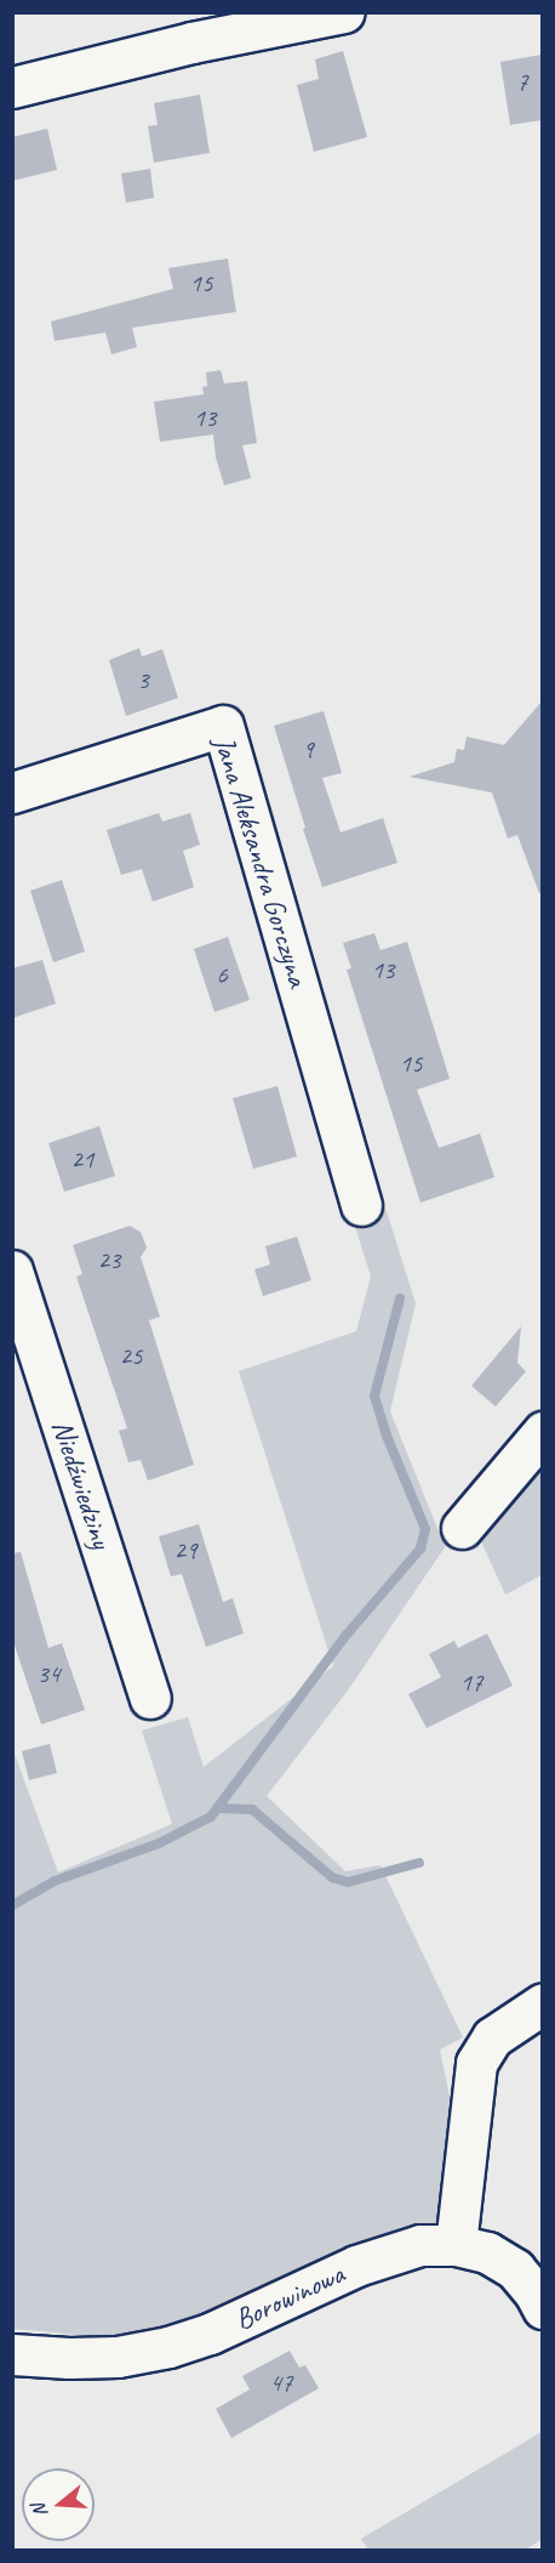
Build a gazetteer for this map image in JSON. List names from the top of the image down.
{
  "streets": {
    "street": ["Jana Aleksandra Gorczyna", "Niedźwiedziny", "Borowinowa"]
  },
  "house_numbers": [
    "7",
    "15",
    "13",
    "3",
    "9",
    "13",
    "6",
    "15",
    "21",
    "23",
    "25",
    "29",
    "34",
    "17",
    "47"
  ],
  "north": "left"
}
